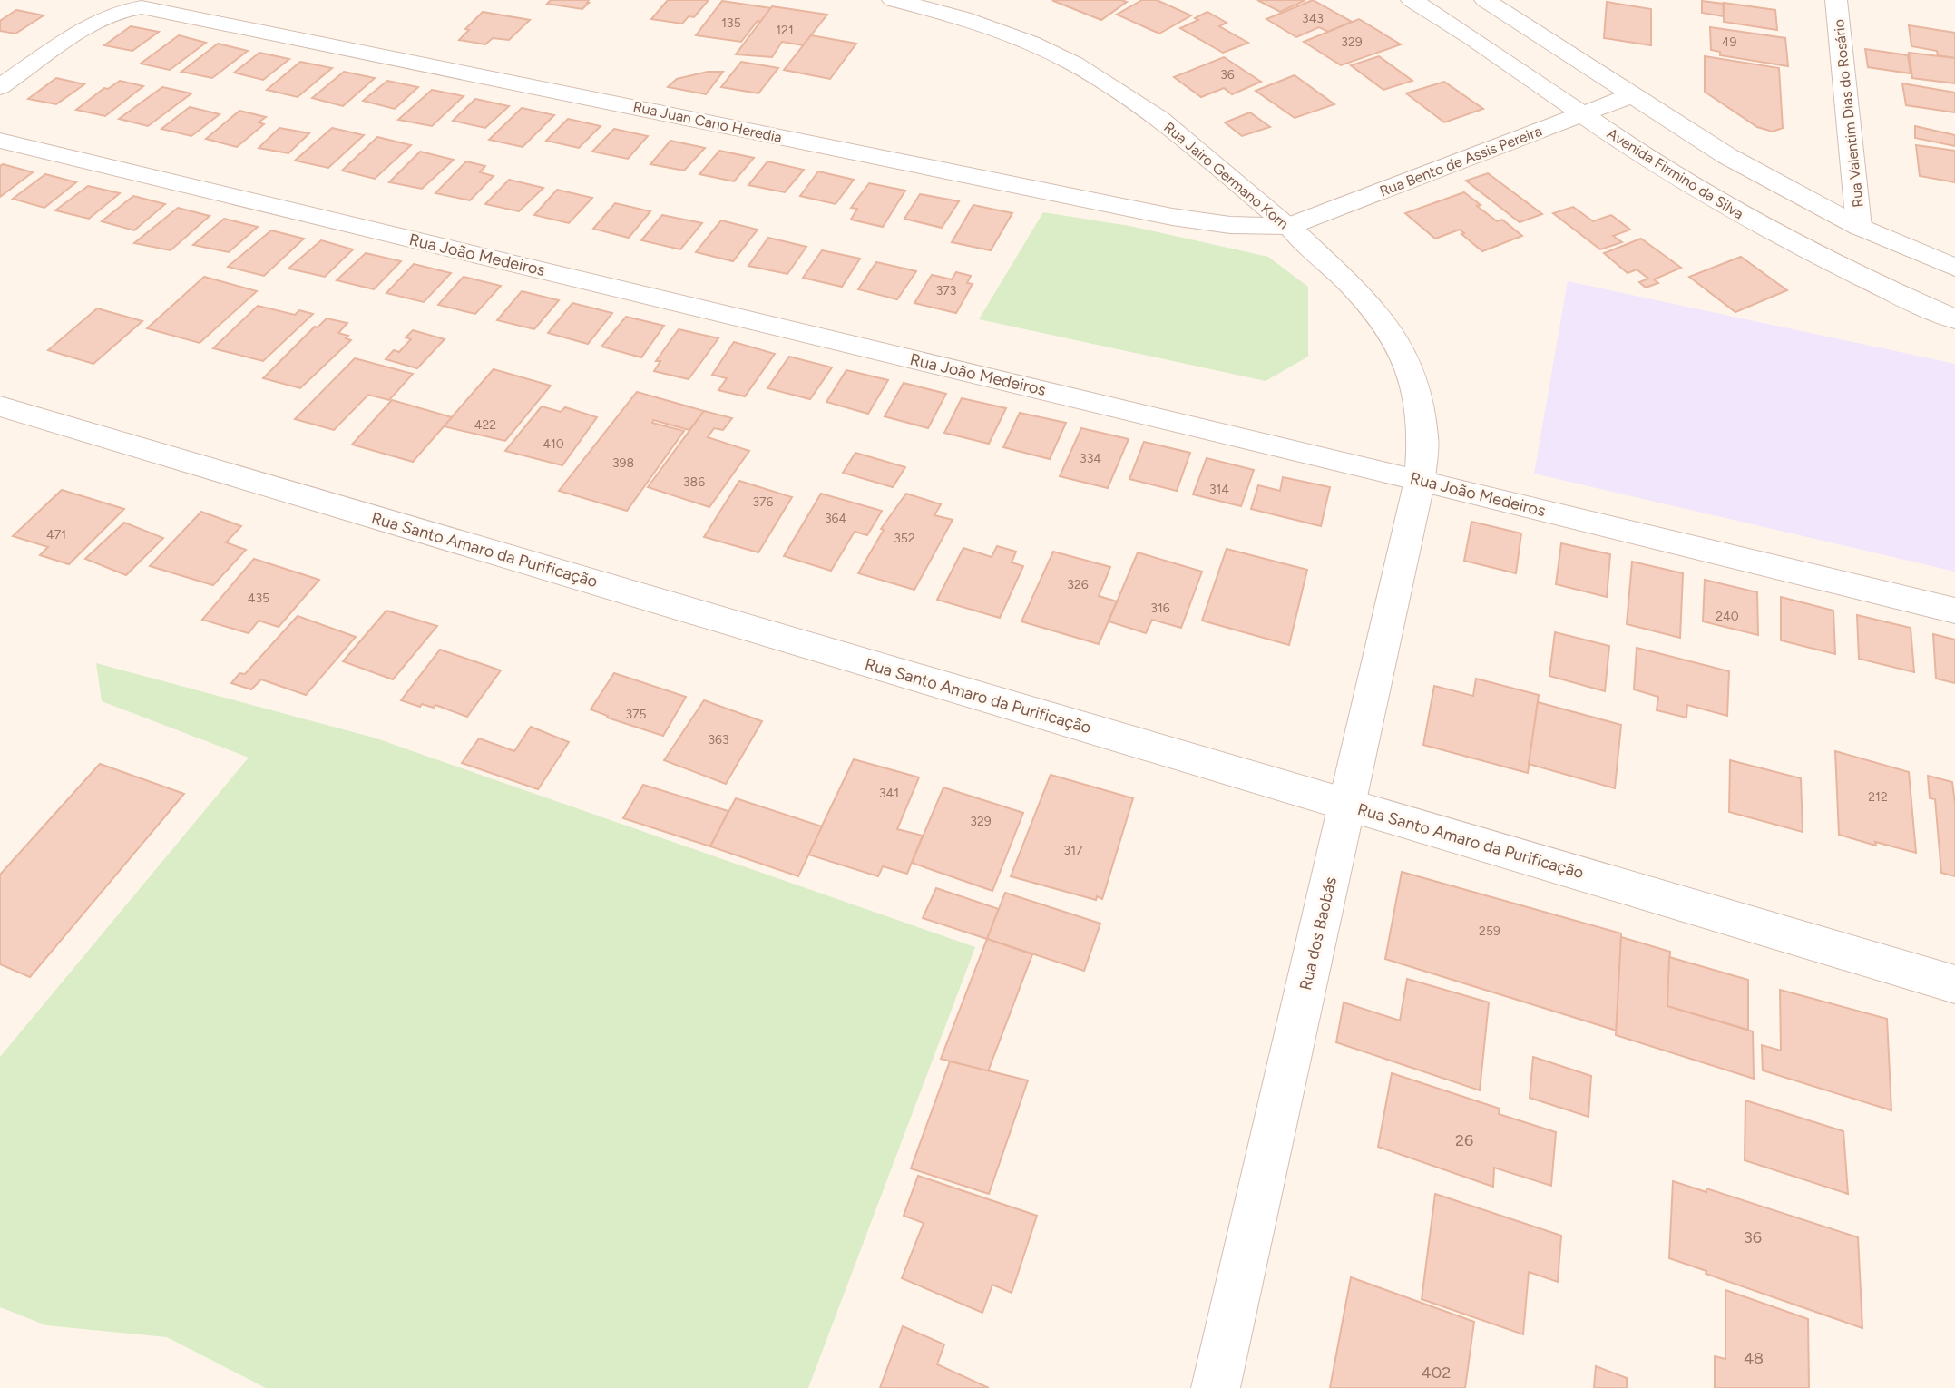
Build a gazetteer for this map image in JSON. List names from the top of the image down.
{
  "streets": {
    "street": [
      "Rua Valentim Dias do Rosário",
      "Rua Juan Cano Heredia",
      "Rua Bento de Assis Pereira",
      "Avenida Firmino da Silva",
      "Rua Jairo Germano Korn",
      "Rua João Medeiros",
      "Rua Santo Amaro da Purificação",
      "Rua dos Baobás"
    ]
  },
  "crossings": [
    ["Rua Juan Cano Heredia", "Rua Bento de Assis Pereira"],
    ["Rua Juan Cano Heredia", "Rua Jairo Germano Korn"],
    ["Rua Bento de Assis Pereira", "Avenida Firmino da Silva"],
    ["Rua Bento de Assis Pereira", "Rua Jairo Germano Korn"],
    ["Rua Jairo Germano Korn", "Rua João Medeiros"],
    ["Rua Jairo Germano Korn", "Rua dos Baobás"],
    ["Rua João Medeiros", "Rua dos Baobás"],
    ["Rua Santo Amaro da Purificação", "Rua dos Baobás"]
  ],
  "house_numbers": [
    "343",
    "135",
    "121",
    "329",
    "49",
    "36",
    "373",
    "422",
    "410",
    "334",
    "398",
    "386",
    "314",
    "376",
    "364",
    "471",
    "352",
    "326",
    "435",
    "316",
    "240",
    "375",
    "363",
    "341",
    "212",
    "329",
    "317",
    "259",
    "26",
    "36",
    "48",
    "402"
  ]
}
